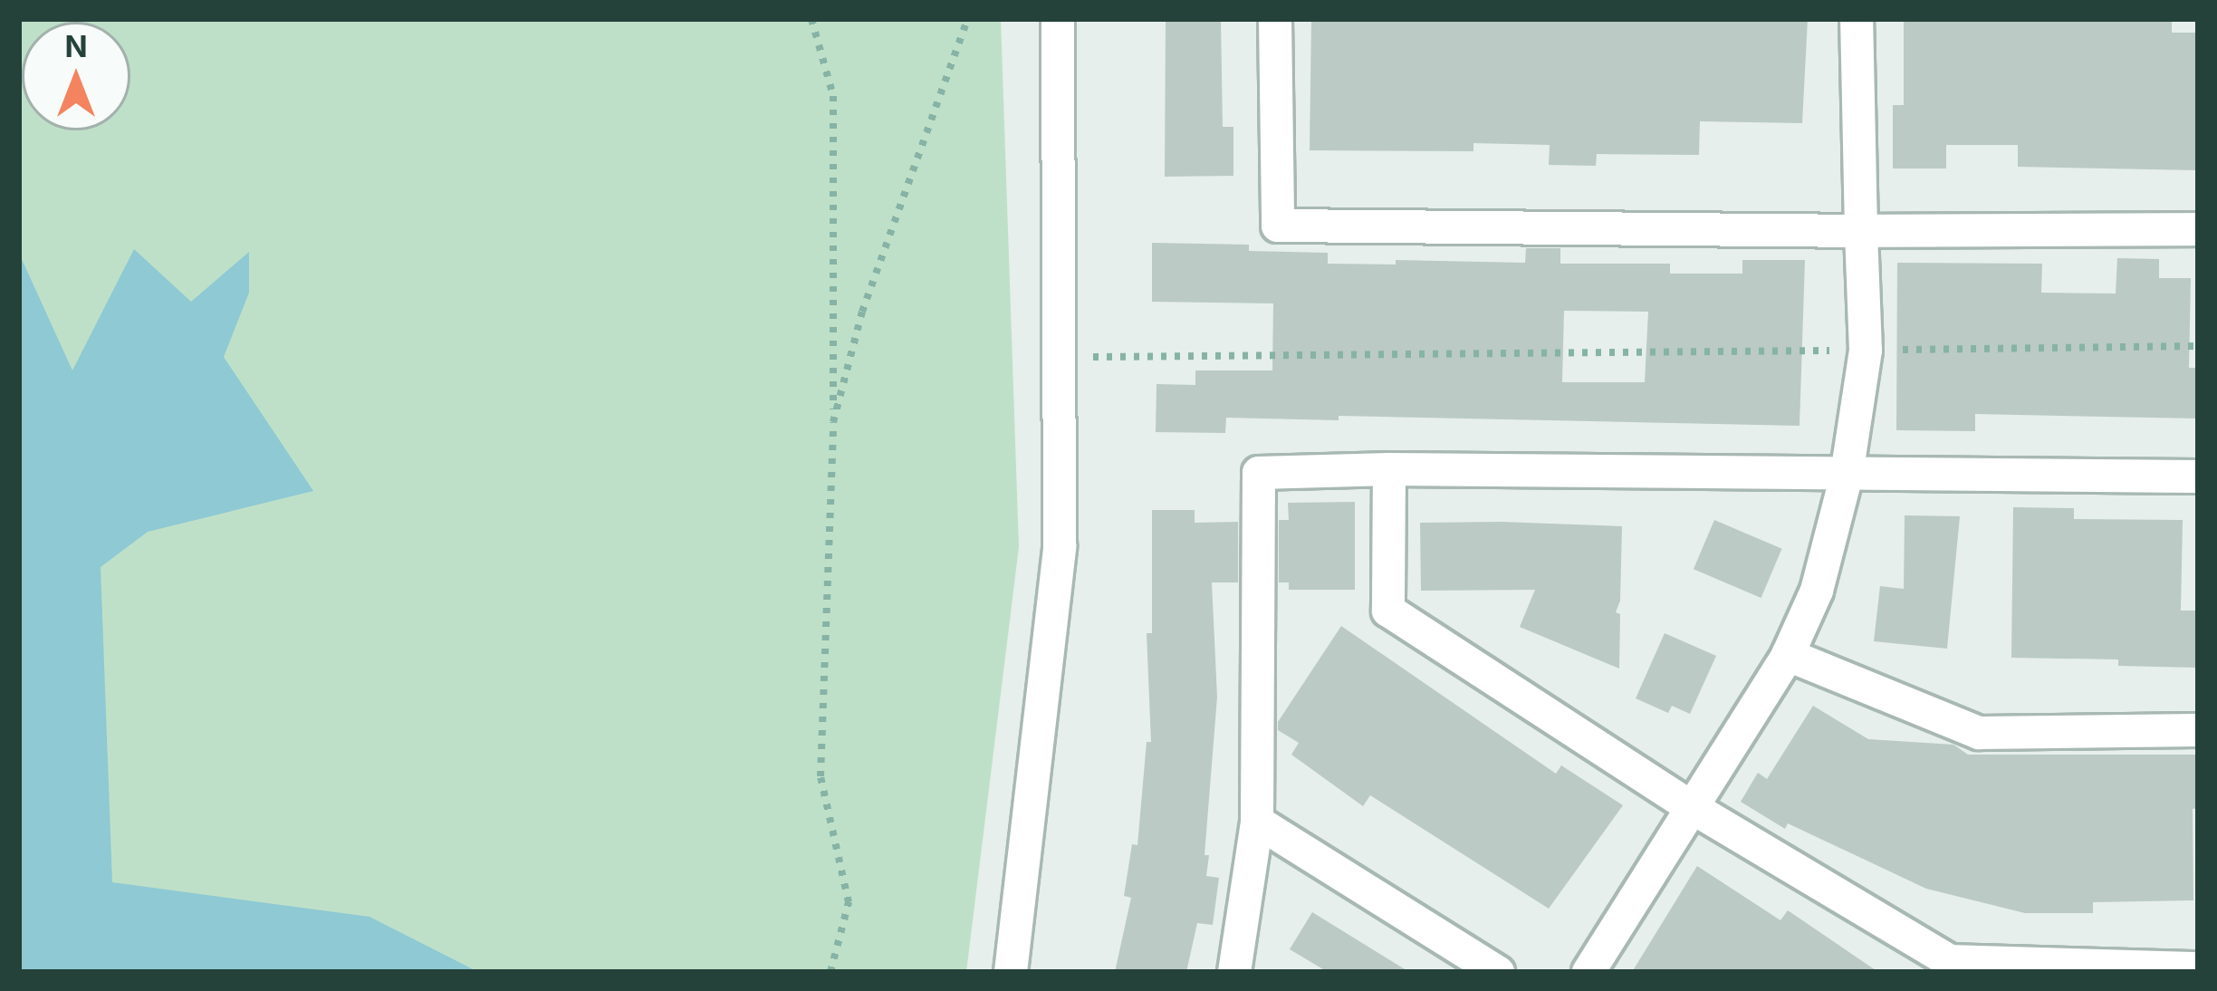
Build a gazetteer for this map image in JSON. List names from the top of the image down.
{
  "north": "top"
}
